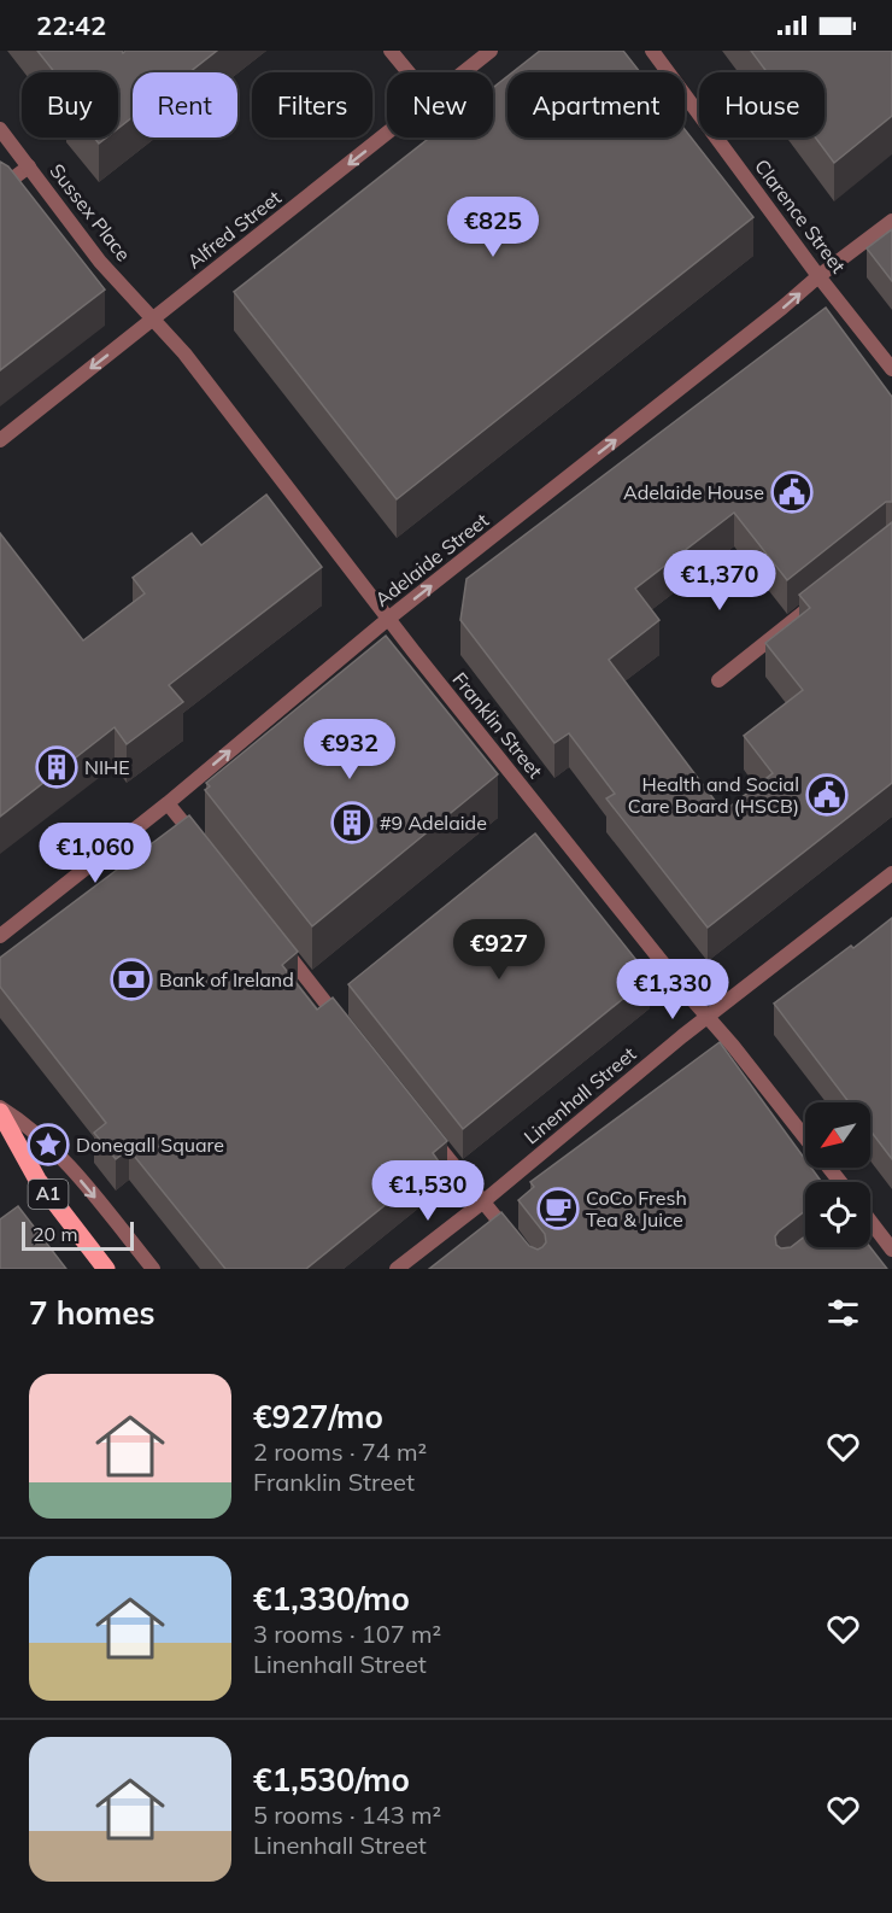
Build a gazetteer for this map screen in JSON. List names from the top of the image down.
{
  "streets": {
    "main road": ["A1"],
    "street": [
      "Sussex Place",
      "Clarence Street",
      "Alfred Street",
      "Adelaide Street",
      "Franklin Street",
      "Linenhall Street"
    ]
  },
  "crossings": [
    ["Sussex Place", "Alfred Street"],
    ["Sussex Place", "Franklin Street"],
    ["Clarence Street", "Adelaide Street"],
    ["Alfred Street", "Franklin Street"],
    ["Adelaide Street", "Franklin Street"],
    ["Franklin Street", "Linenhall Street"]
  ],
  "one_way": ["Alfred Street", "Adelaide Street"],
  "places": {
    "public building": ["Adelaide House", "Health and Social Care Board (HSCB)"],
    "building": ["NIHE", "#9 Adelaide"],
    "bank": ["Bank of Ireland"],
    "place": ["Donegall Square"],
    "cafe": ["CoCo Fresh Tea & Juice"]
  },
  "scale_bar": "20 m",
  "north": "bottom left",
  "page": {
    "status": "22:42",
    "chip": [
      "Buy",
      "Rent",
      "Filters",
      "New",
      "Apartment",
      "House"
    ],
    "price": [
      "€825",
      "€1,370",
      "€932",
      "€1,060",
      "€927",
      "€1,330",
      "€1,530"
    ],
    "scale": "20 m",
    "heading": "7 homes",
    "list": [
      {
        "name": "€927/mo",
        "note": "2 rooms · 74 m² · Franklin Street"
      },
      {
        "name": "€1,330/mo",
        "note": "3 rooms · 107 m² · Linenhall Street"
      },
      {
        "name": "€1,530/mo",
        "note": "5 rooms · 143 m² · Linenhall Street"
      }
    ]
  }
}
